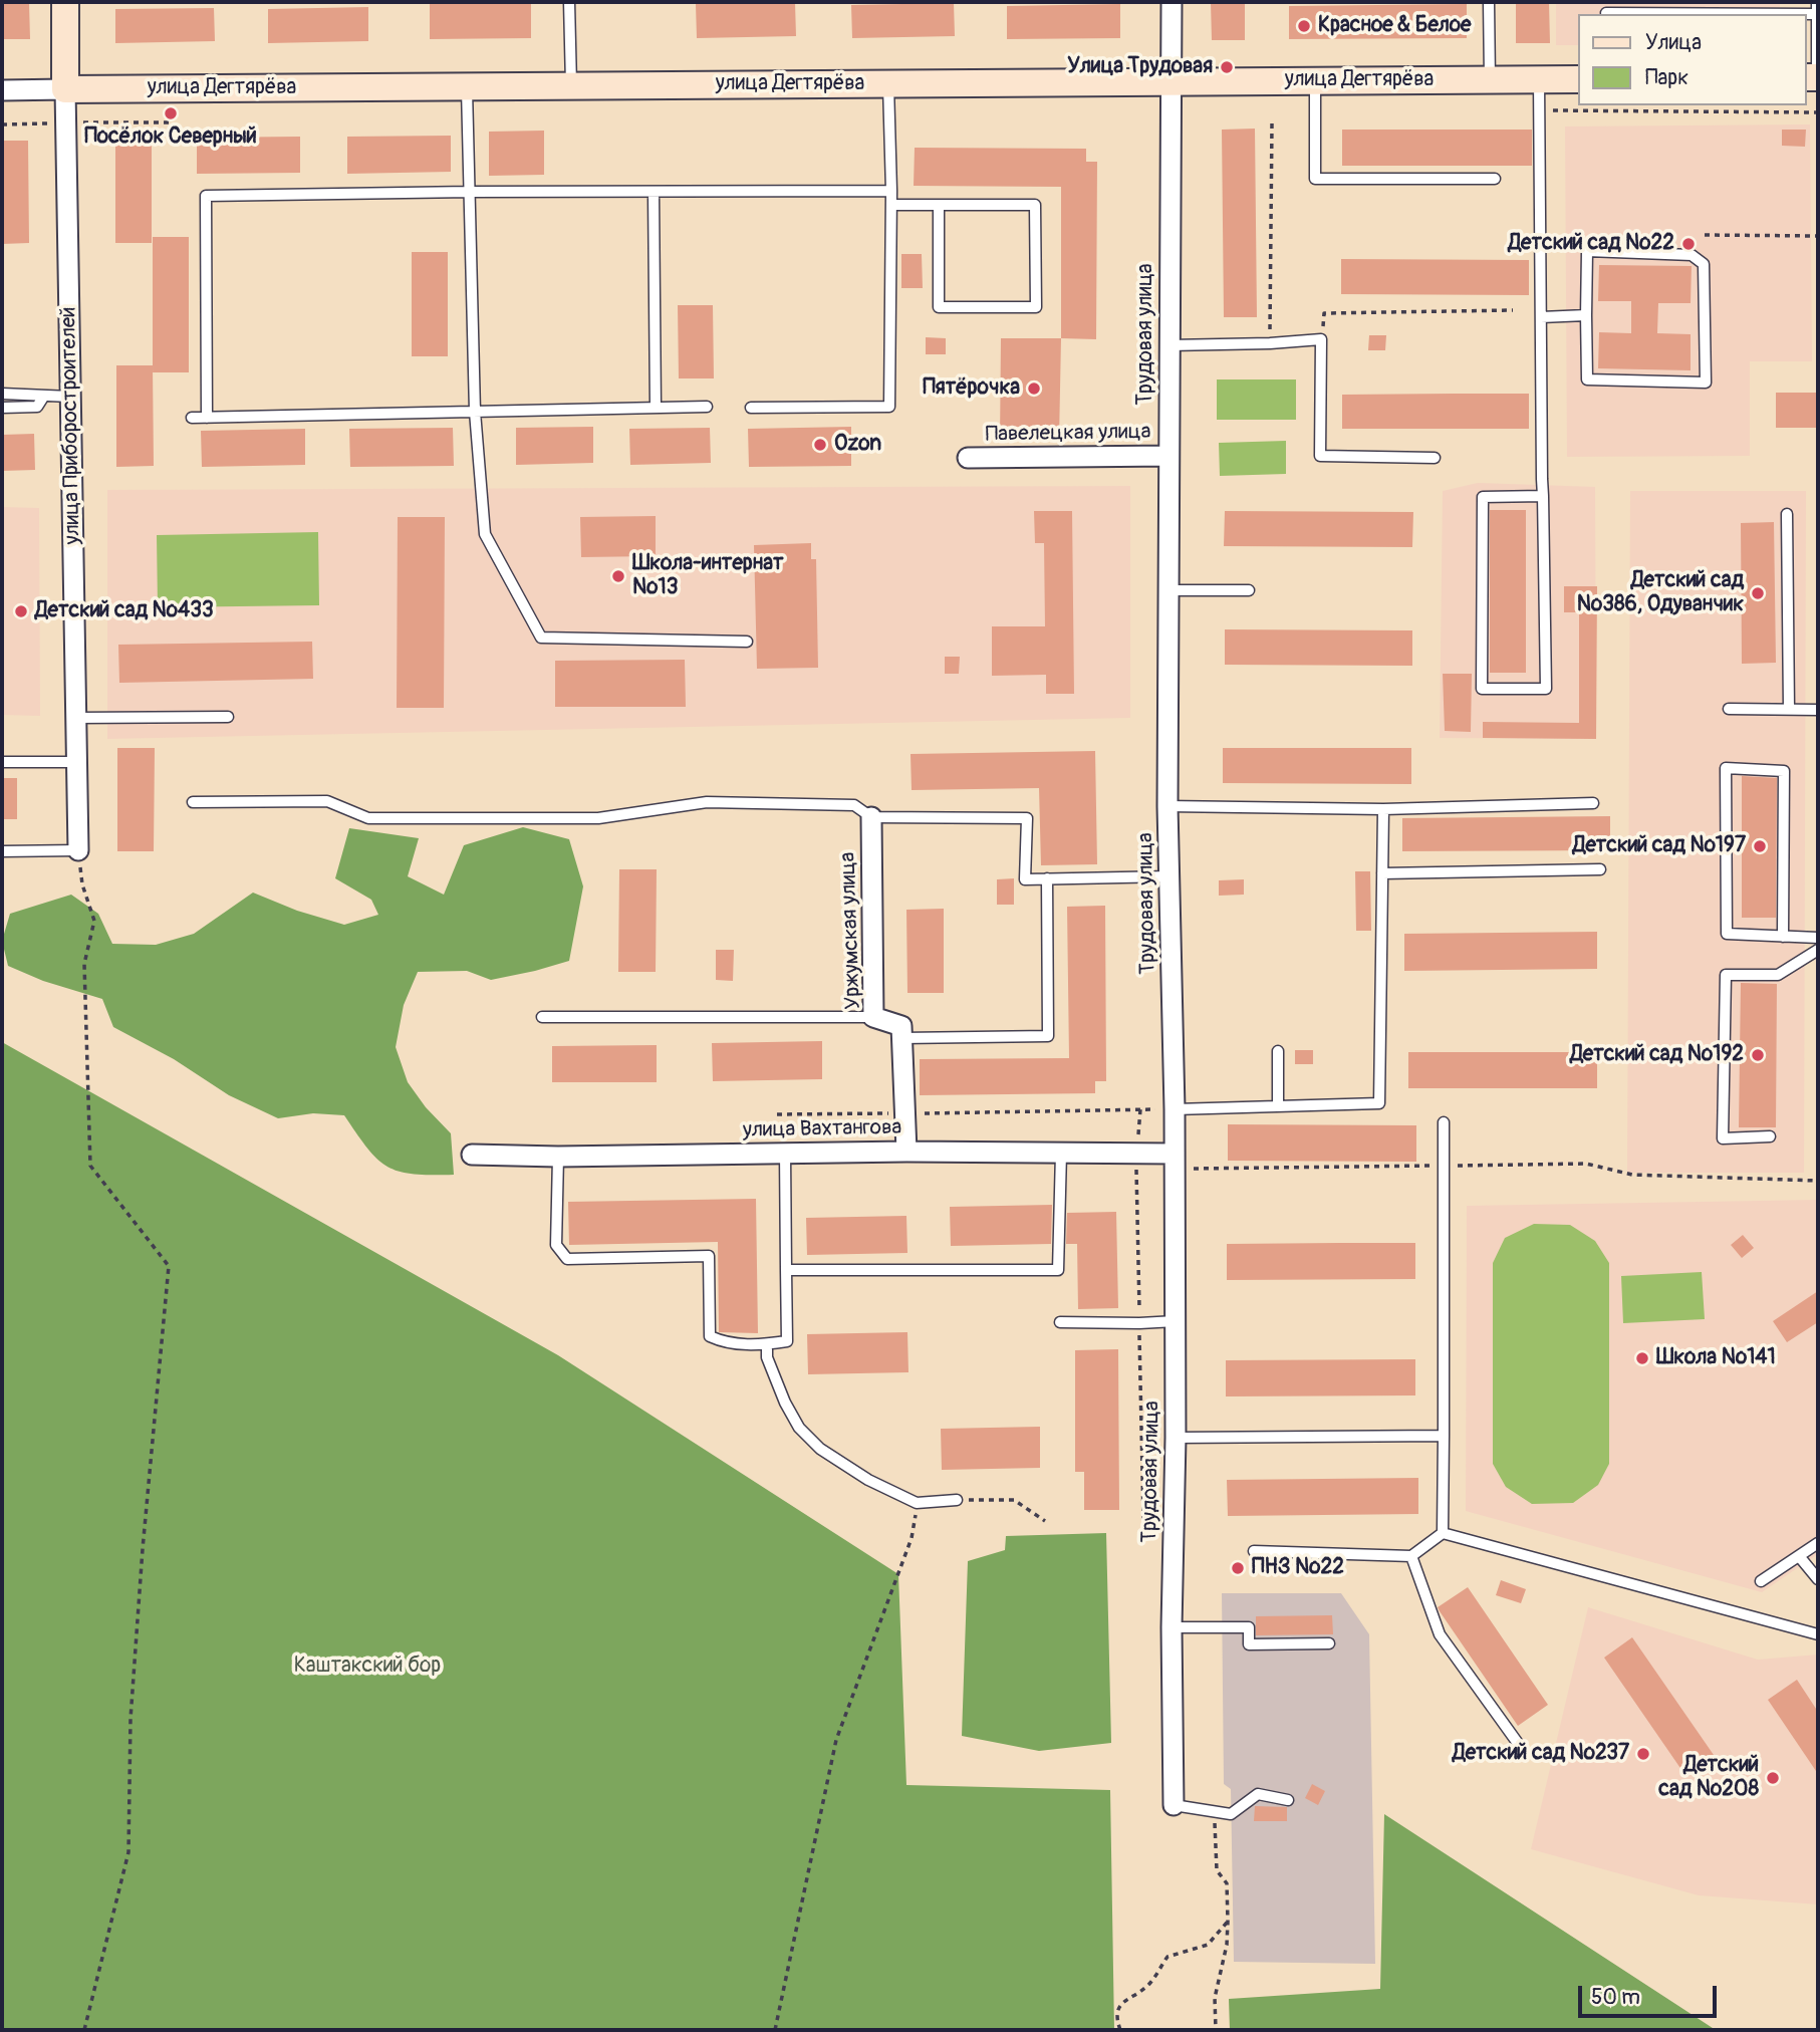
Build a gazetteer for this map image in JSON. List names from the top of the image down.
{
  "streets": {
    "street": [
      "улица Дегтярёва",
      "Трудовая улица",
      "улица Приборостроителей",
      "Павелецкая улица",
      "Уржумская улица",
      "улица Вахтангова"
    ]
  },
  "crossings": [
    ["улица Дегтярёва", "Трудовая улица"],
    ["улица Дегтярёва", "улица Приборостроителей"],
    ["Трудовая улица", "Павелецкая улица"],
    ["Трудовая улица", "улица Вахтангова"]
  ],
  "parks": ["Каштакский бор"],
  "places": [
    "Красное & Белое",
    "Улица Трудовая",
    "Посёлок Северный",
    "Детский сад №22",
    "Пятёрочка",
    "Ozon",
    "Школа-интернат №13",
    "Детский сад №386, Одуванчик",
    "Детский сад №433",
    "Детский сад №197",
    "Детский сад №192",
    "Школа №141",
    "ПНЗ №22",
    "Детский сад №237",
    "Детский сад №208"
  ],
  "legend": ["Улица", "Парк"],
  "scale_bar": "50 m"
}
